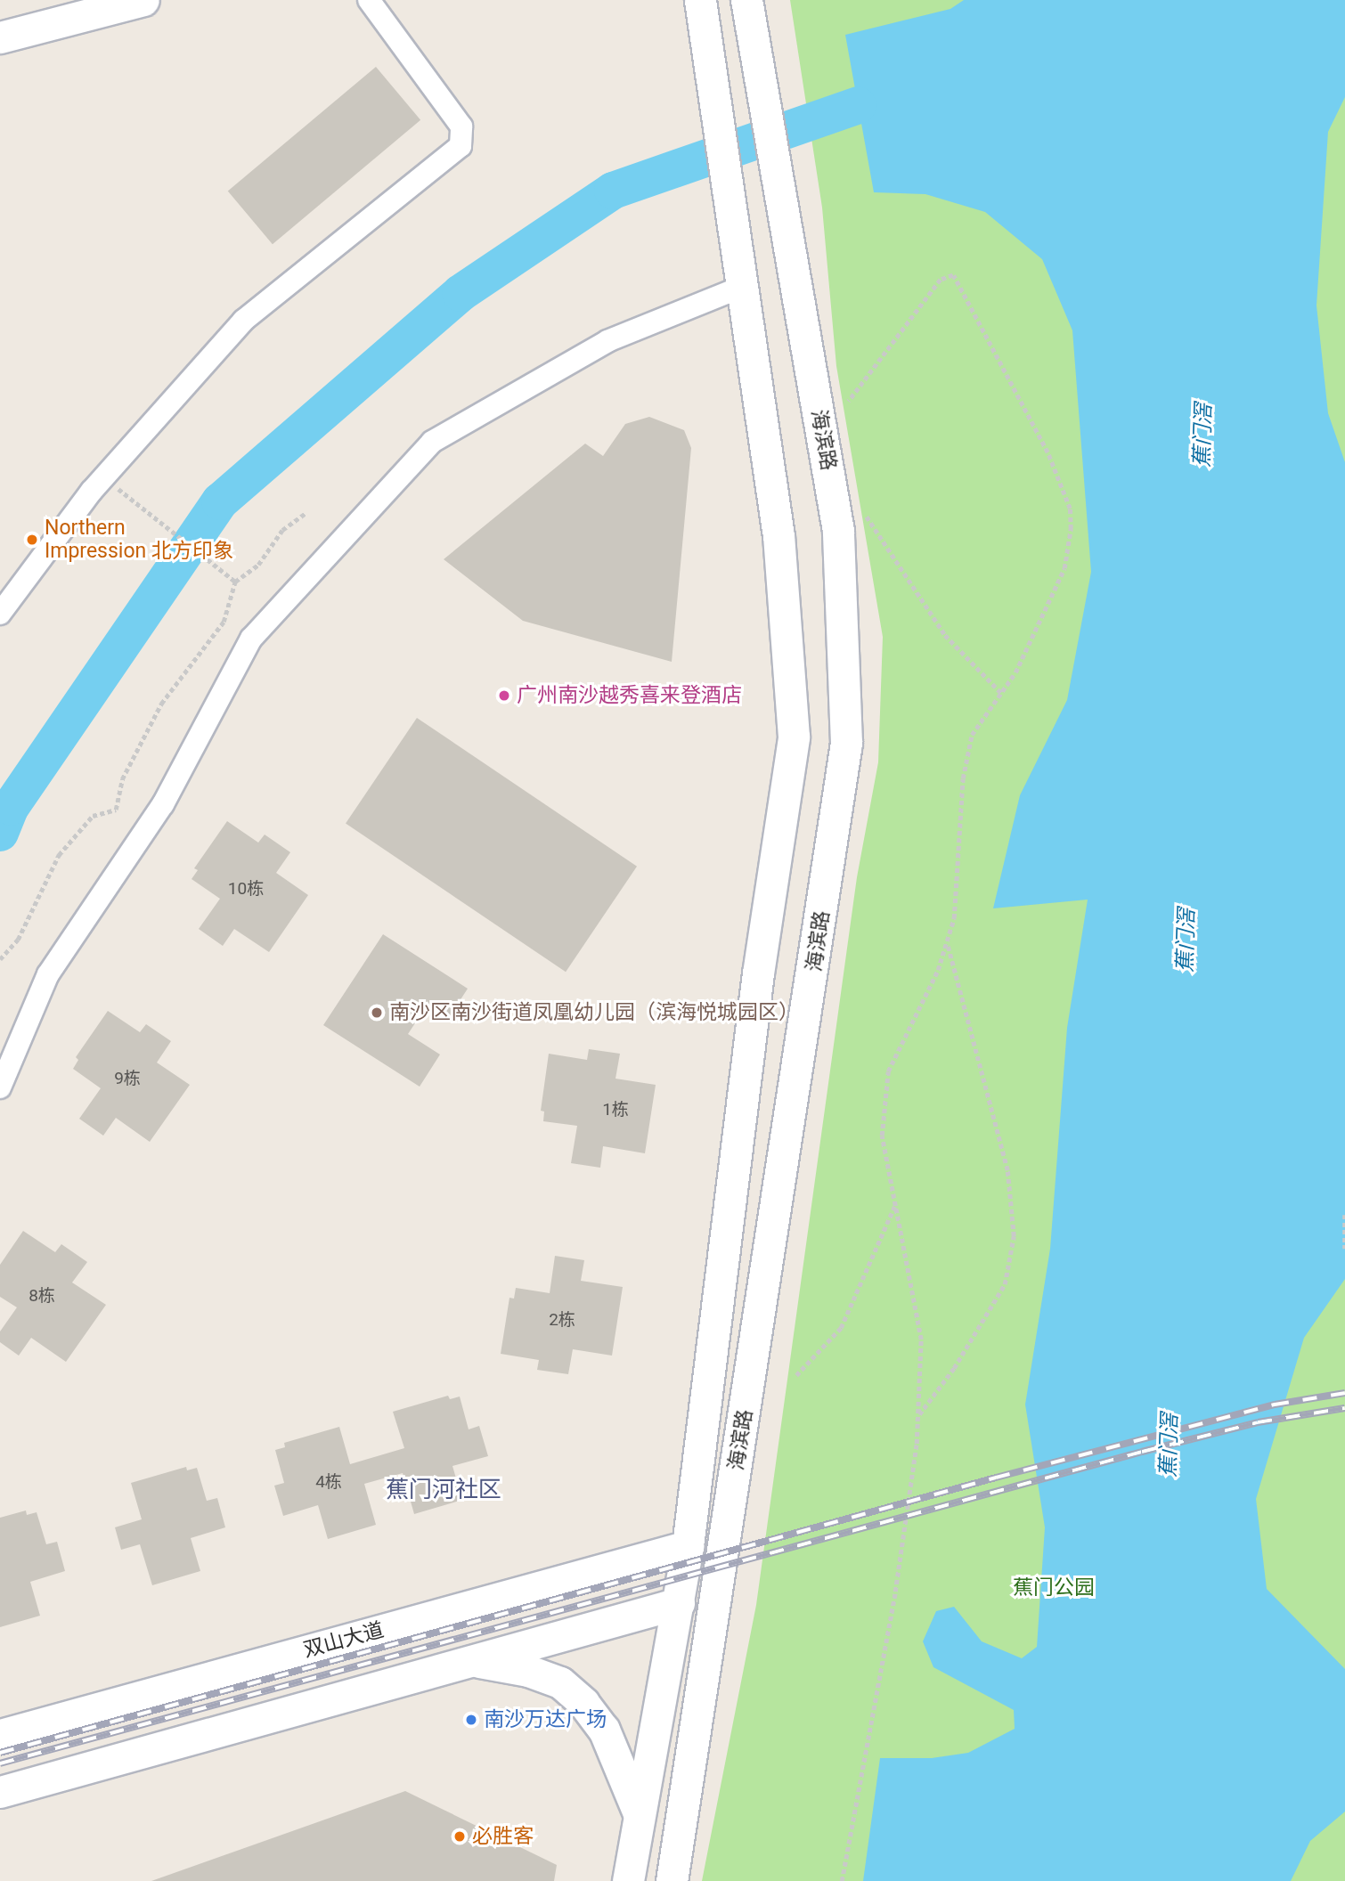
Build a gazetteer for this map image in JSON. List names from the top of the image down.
{
  "streets": {
    "street": ["海滨路", "双山大道"]
  },
  "crossings": [
    ["海滨路", "双山大道"]
  ],
  "districts": ["蕉门河社区"],
  "water": ["蕉门滘"],
  "parks": ["蕉门公园"],
  "places": [
    "Northern Impression 北方印象",
    "广州南沙越秀喜来登酒店",
    "南沙区南沙街道凤凰幼儿园（滨海悦城园区）",
    "南沙万达广场",
    "必胜客"
  ],
  "house_numbers": [
    "10栋",
    "9栋",
    "1栋",
    "8栋",
    "2栋",
    "4栋"
  ]
}
